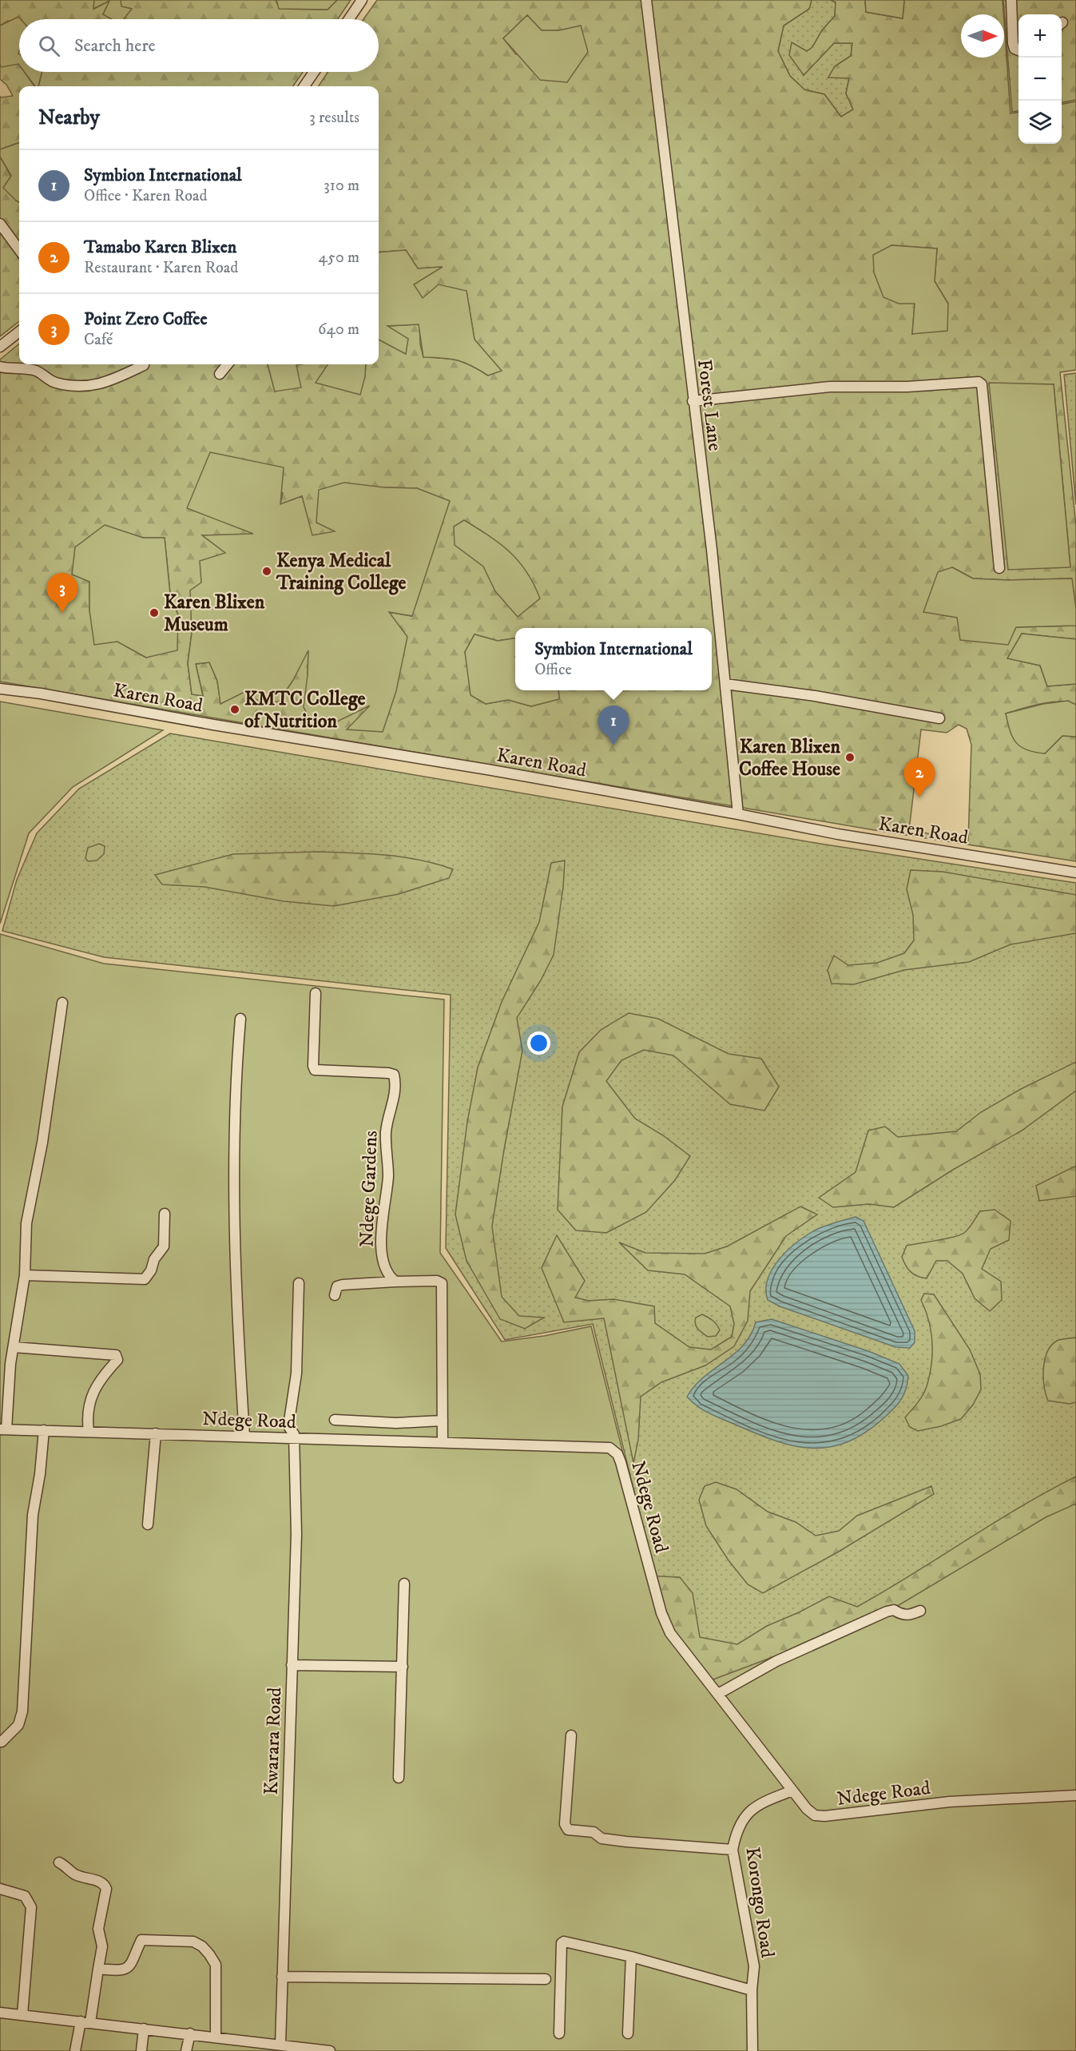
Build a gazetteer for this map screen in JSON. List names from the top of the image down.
{
  "streets": {
    "street": [
      "Forest Lane",
      "Karen Road",
      "Ndege Gardens",
      "Ndege Road",
      "Kwarara Road",
      "Korongo Road"
    ]
  },
  "crossings": [
    ["Forest Lane", "Karen Road"],
    ["Ndege Road", "Kwarara Road"],
    ["Ndege Road", "Korongo Road"]
  ],
  "places": [
    "Kenya Medical Training College",
    "Karen Blixen Museum",
    "KMTC College of Nutrition",
    "Karen Blixen Coffee House"
  ],
  "north": "right",
  "page": {
    "map_buttons": ["+", "−"],
    "search": "Search here",
    "heading": ["Nearby", "3 results"],
    "list": [
      {
        "mark": "1",
        "name": "Symbion International",
        "note": "Office · Karen Road",
        "value": "310 m"
      },
      {
        "mark": "2",
        "name": "Tamabo Karen Blixen",
        "note": "Restaurant · Karen Road",
        "value": "450 m"
      },
      {
        "mark": "3",
        "name": "Point Zero Coffee",
        "note": "Café",
        "value": "640 m"
      }
    ],
    "pins": ["3", "1", "2"],
    "popup": ["Symbion International", "Office"]
  }
}
